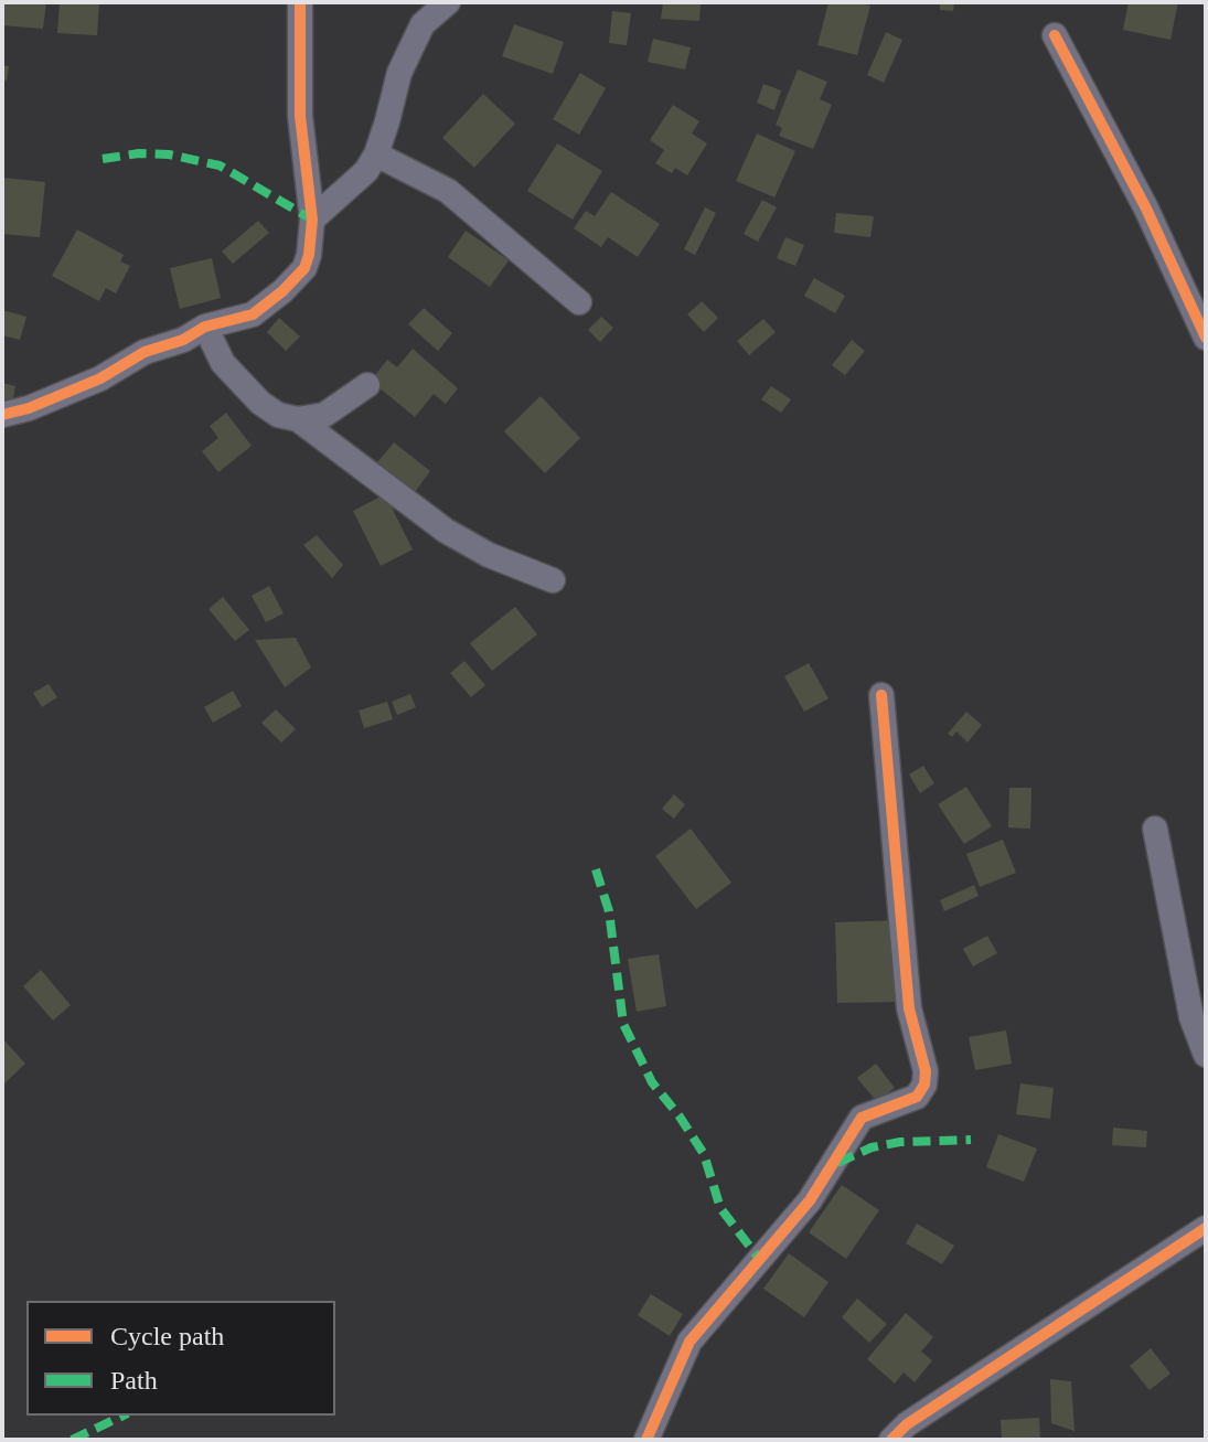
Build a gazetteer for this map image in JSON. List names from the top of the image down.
{
  "legend": ["Cycle path", "Path"]
}
